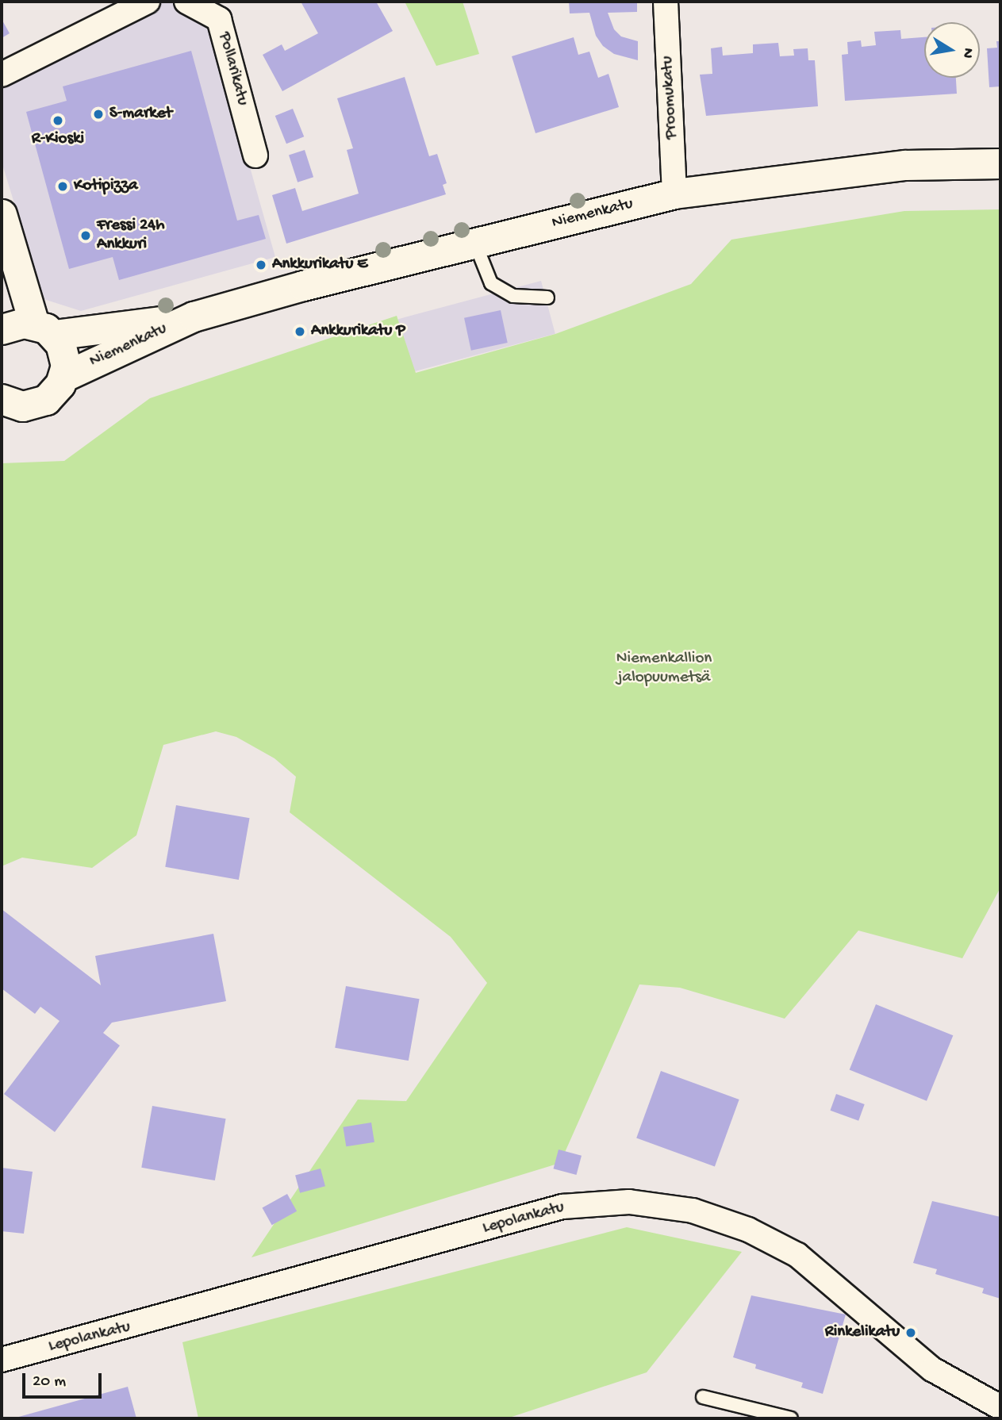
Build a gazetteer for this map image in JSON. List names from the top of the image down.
{
  "streets": {
    "street": [
      "Pollarikatu",
      "Proomukatu",
      "Niemenkatu",
      "Lepolankatu"
    ]
  },
  "crossings": [
    ["Proomukatu", "Niemenkatu"]
  ],
  "parks": ["Niemenkallion jalopuumetsä"],
  "places": [
    "S-market",
    "R-Kioski",
    "Kotipizza",
    "Fressi 24h Ankkuri",
    "Ankkurikatu E",
    "Ankkurikatu P",
    "Rinkelikatu"
  ],
  "scale_bar": "20 m",
  "north": "right"
}
